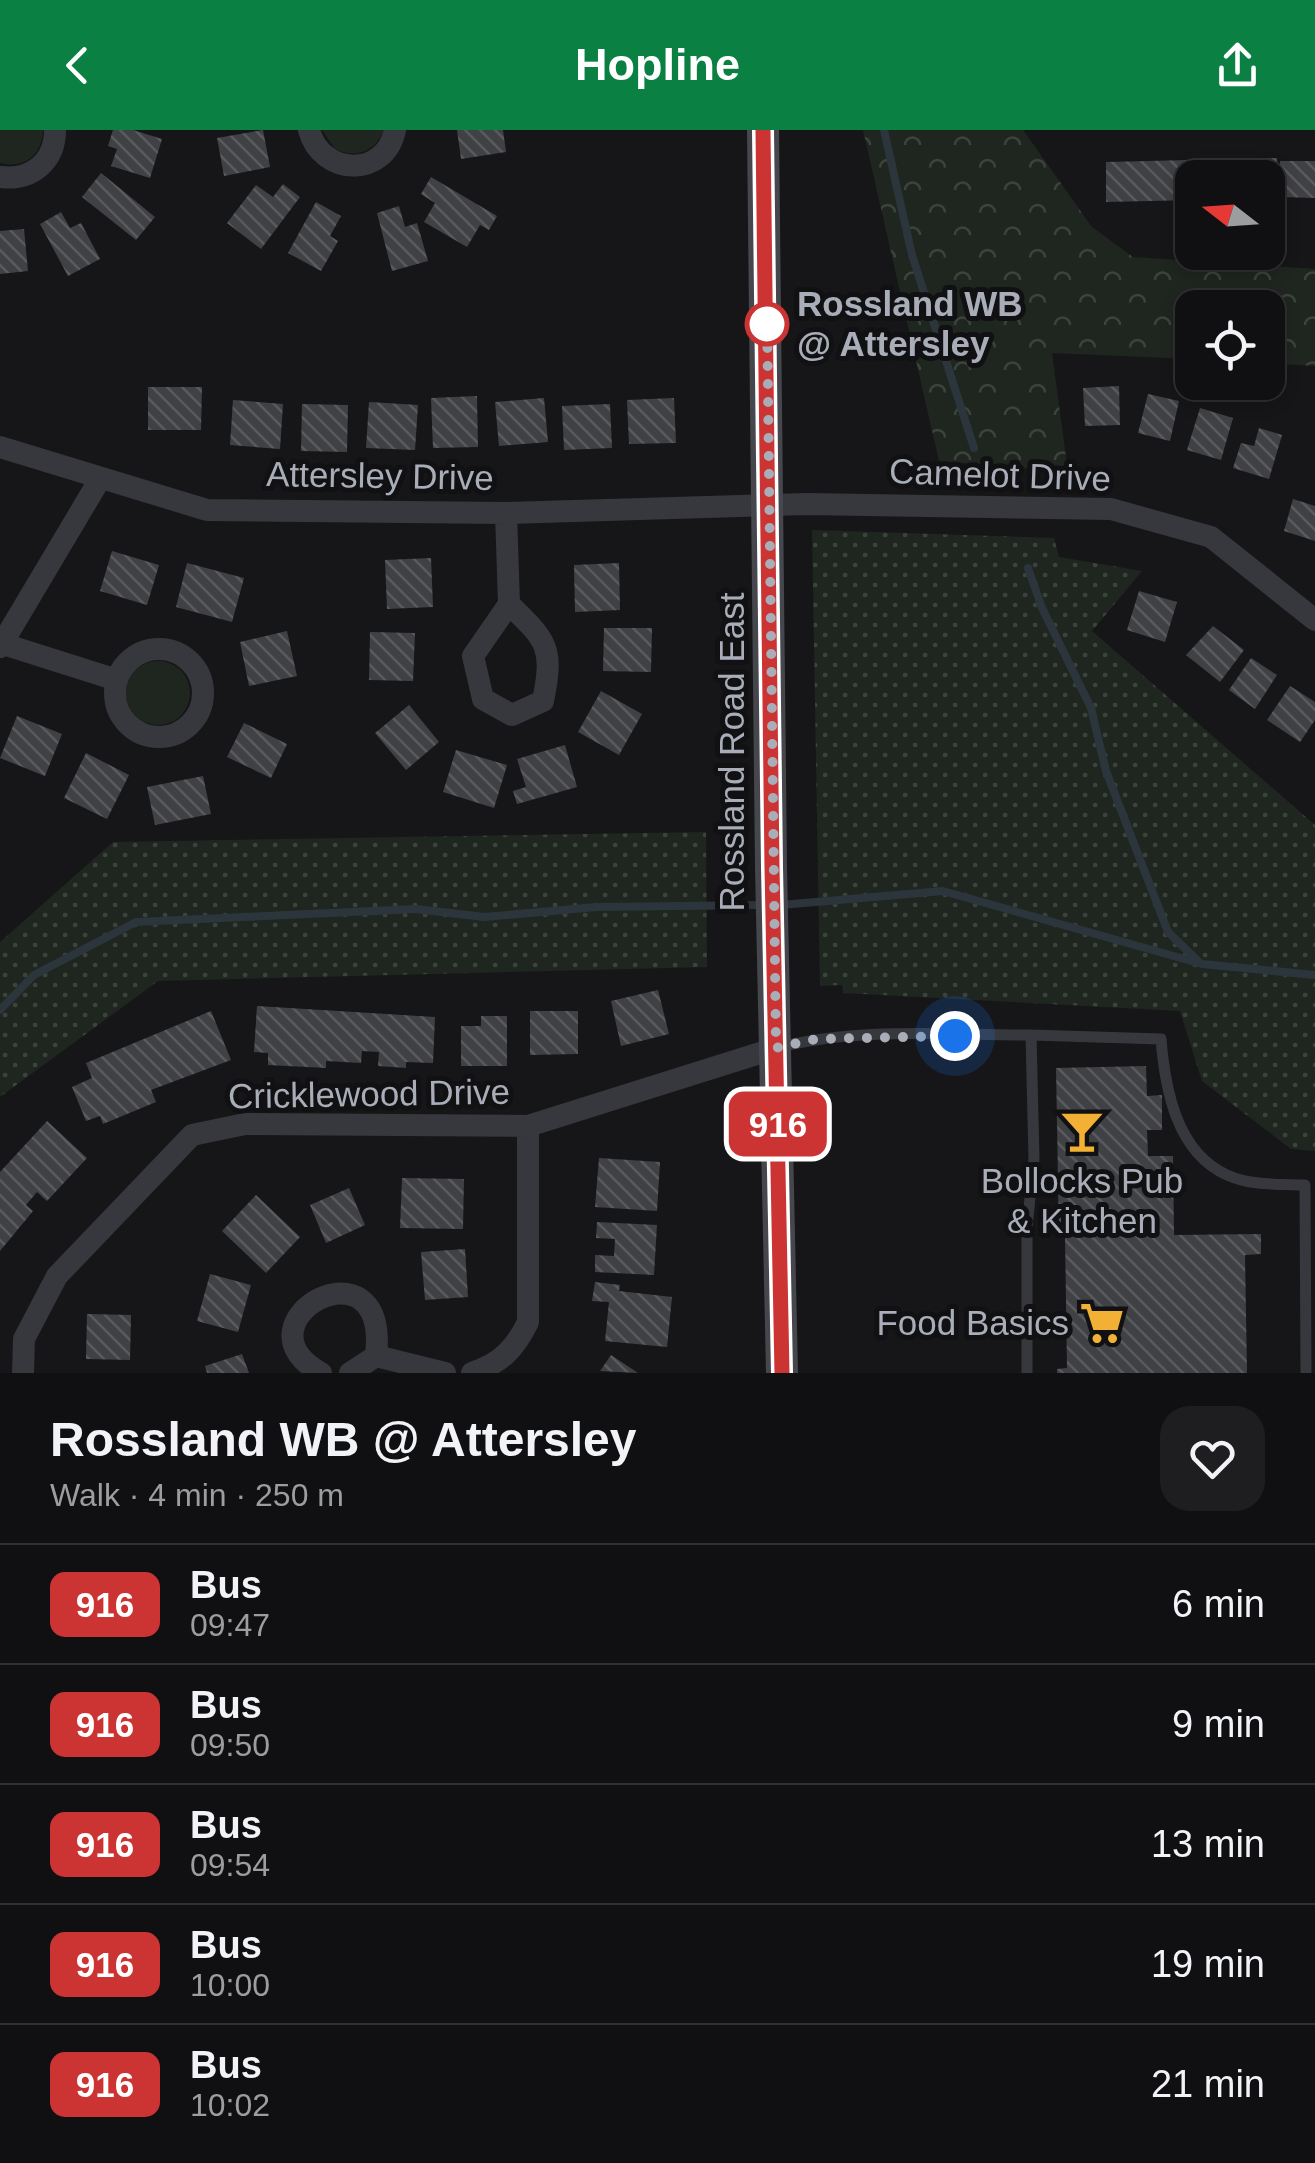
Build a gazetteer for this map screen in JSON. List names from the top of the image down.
{
  "streets": {
    "main road": ["Rossland Road East"],
    "street": ["Camelot Drive", "Attersley Drive", "Cricklewood Drive"]
  },
  "crossings": [
    ["Camelot Drive", "Attersley Drive"],
    ["Camelot Drive", "Rossland Road East"],
    ["Attersley Drive", "Rossland Road East"],
    ["Rossland Road East", "Cricklewood Drive"]
  ],
  "places": {
    "other": ["Rossland WB @ Attersley"],
    "bar": ["Bollocks Pub & Kitchen"],
    "supermarket": ["Food Basics"]
  },
  "lines": ["bus line 916"],
  "north": "left",
  "page": {
    "header": "Hopline",
    "on_map": "916",
    "heading": ["Rossland WB @ Attersley", "Walk · 4 min · 250 m"],
    "list": [
      {
        "mark": "916",
        "name": "Bus",
        "note": "09:47",
        "value": "6 min"
      },
      {
        "mark": "916",
        "name": "Bus",
        "note": "09:50",
        "value": "9 min"
      },
      {
        "mark": "916",
        "name": "Bus",
        "note": "09:54",
        "value": "13 min"
      },
      {
        "mark": "916",
        "name": "Bus",
        "note": "10:00",
        "value": "19 min"
      },
      {
        "mark": "916",
        "name": "Bus",
        "note": "10:02",
        "value": "21 min"
      }
    ]
  }
}
